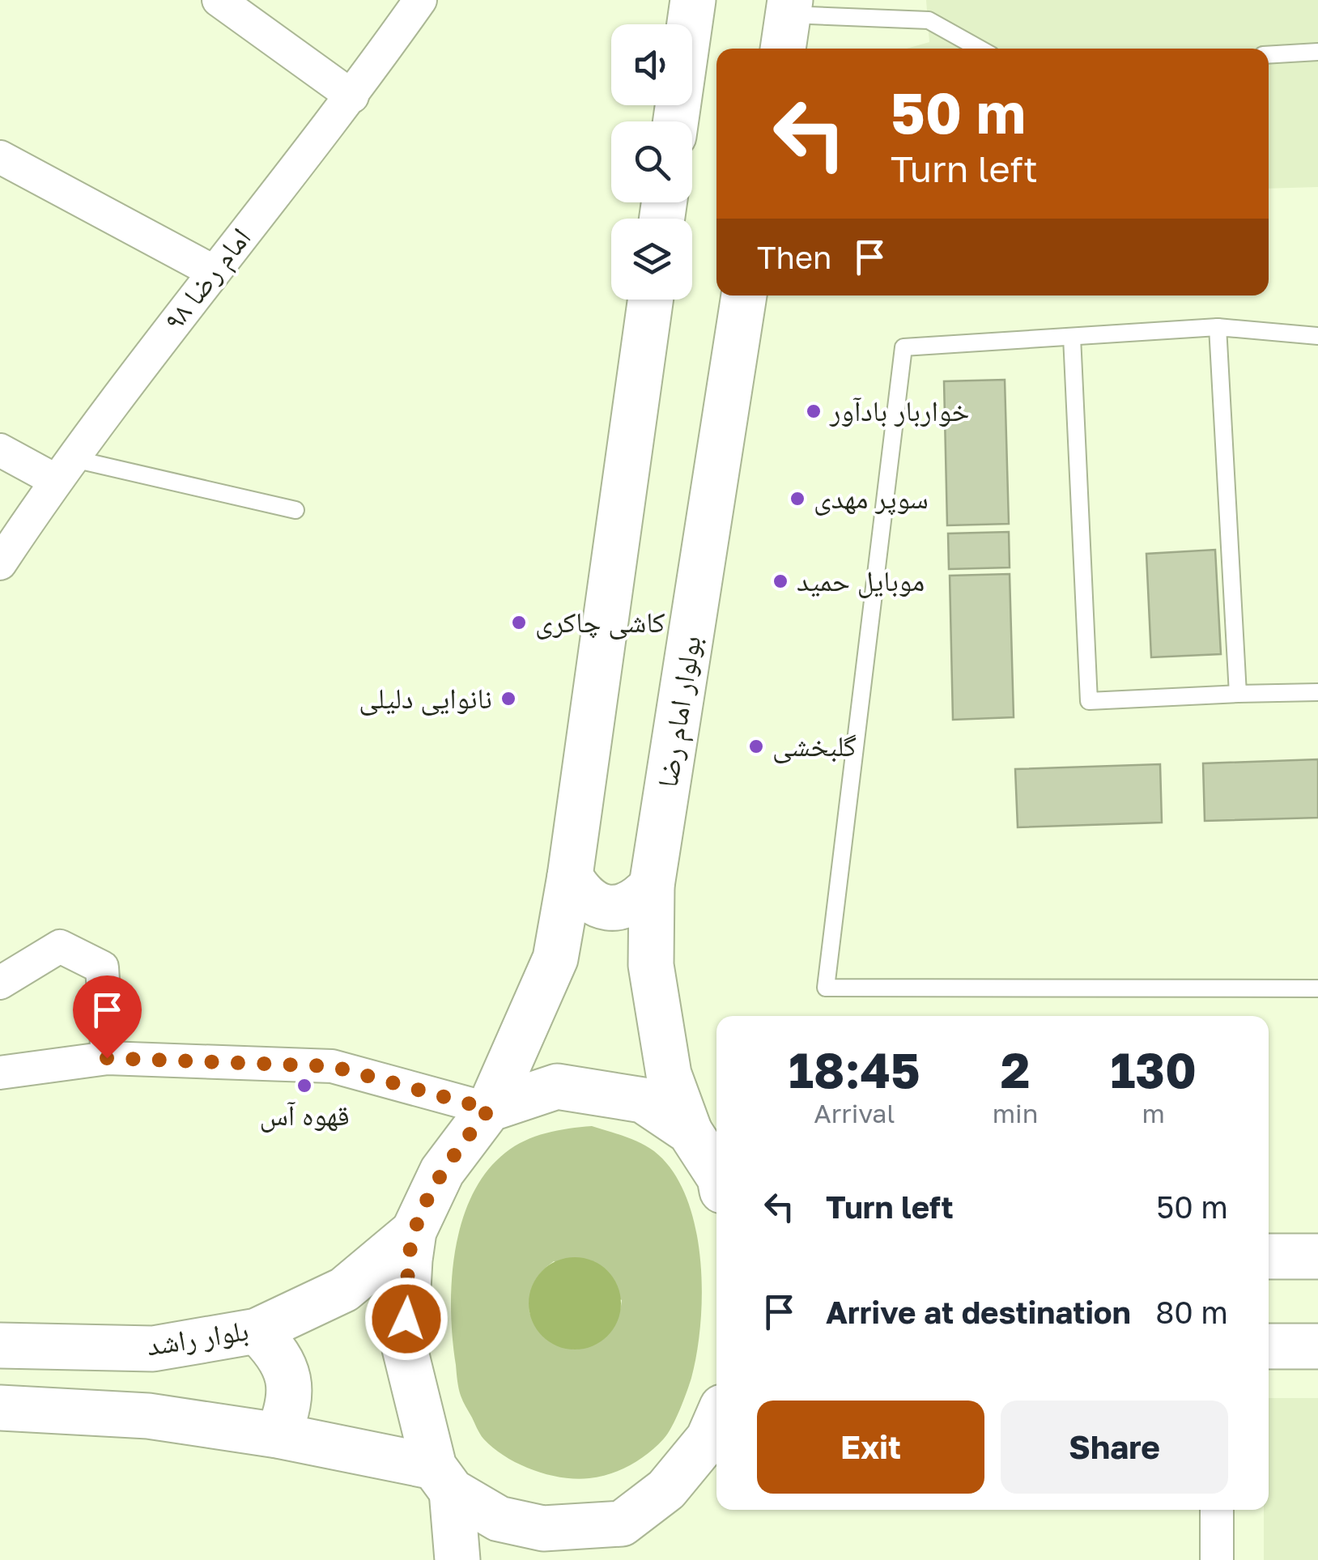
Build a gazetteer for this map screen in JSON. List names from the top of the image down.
{
  "streets": {
    "main road": ["بولوار امام رضا", "بلوار راشد"],
    "street": ["امام رضا ۹۸"]
  },
  "places": [
    "خواربار بادآور",
    "سوپر مهدی",
    "موبایل حمید",
    "کاشی چاکری",
    "نانوایی دلیلی",
    "گلبخشی",
    "قهوه آس"
  ],
  "page": {
    "turn": ["50 m", "Turn left"],
    "then": "Then",
    "eta": [
      "18:45",
      "Arrival",
      "2",
      "min",
      "130",
      "m"
    ],
    "list": [
      {
        "name": "Turn left",
        "value": "50 m"
      },
      {
        "name": "Arrive at destination",
        "value": "80 m"
      }
    ],
    "buttons": ["Exit", "Share"]
  }
}
